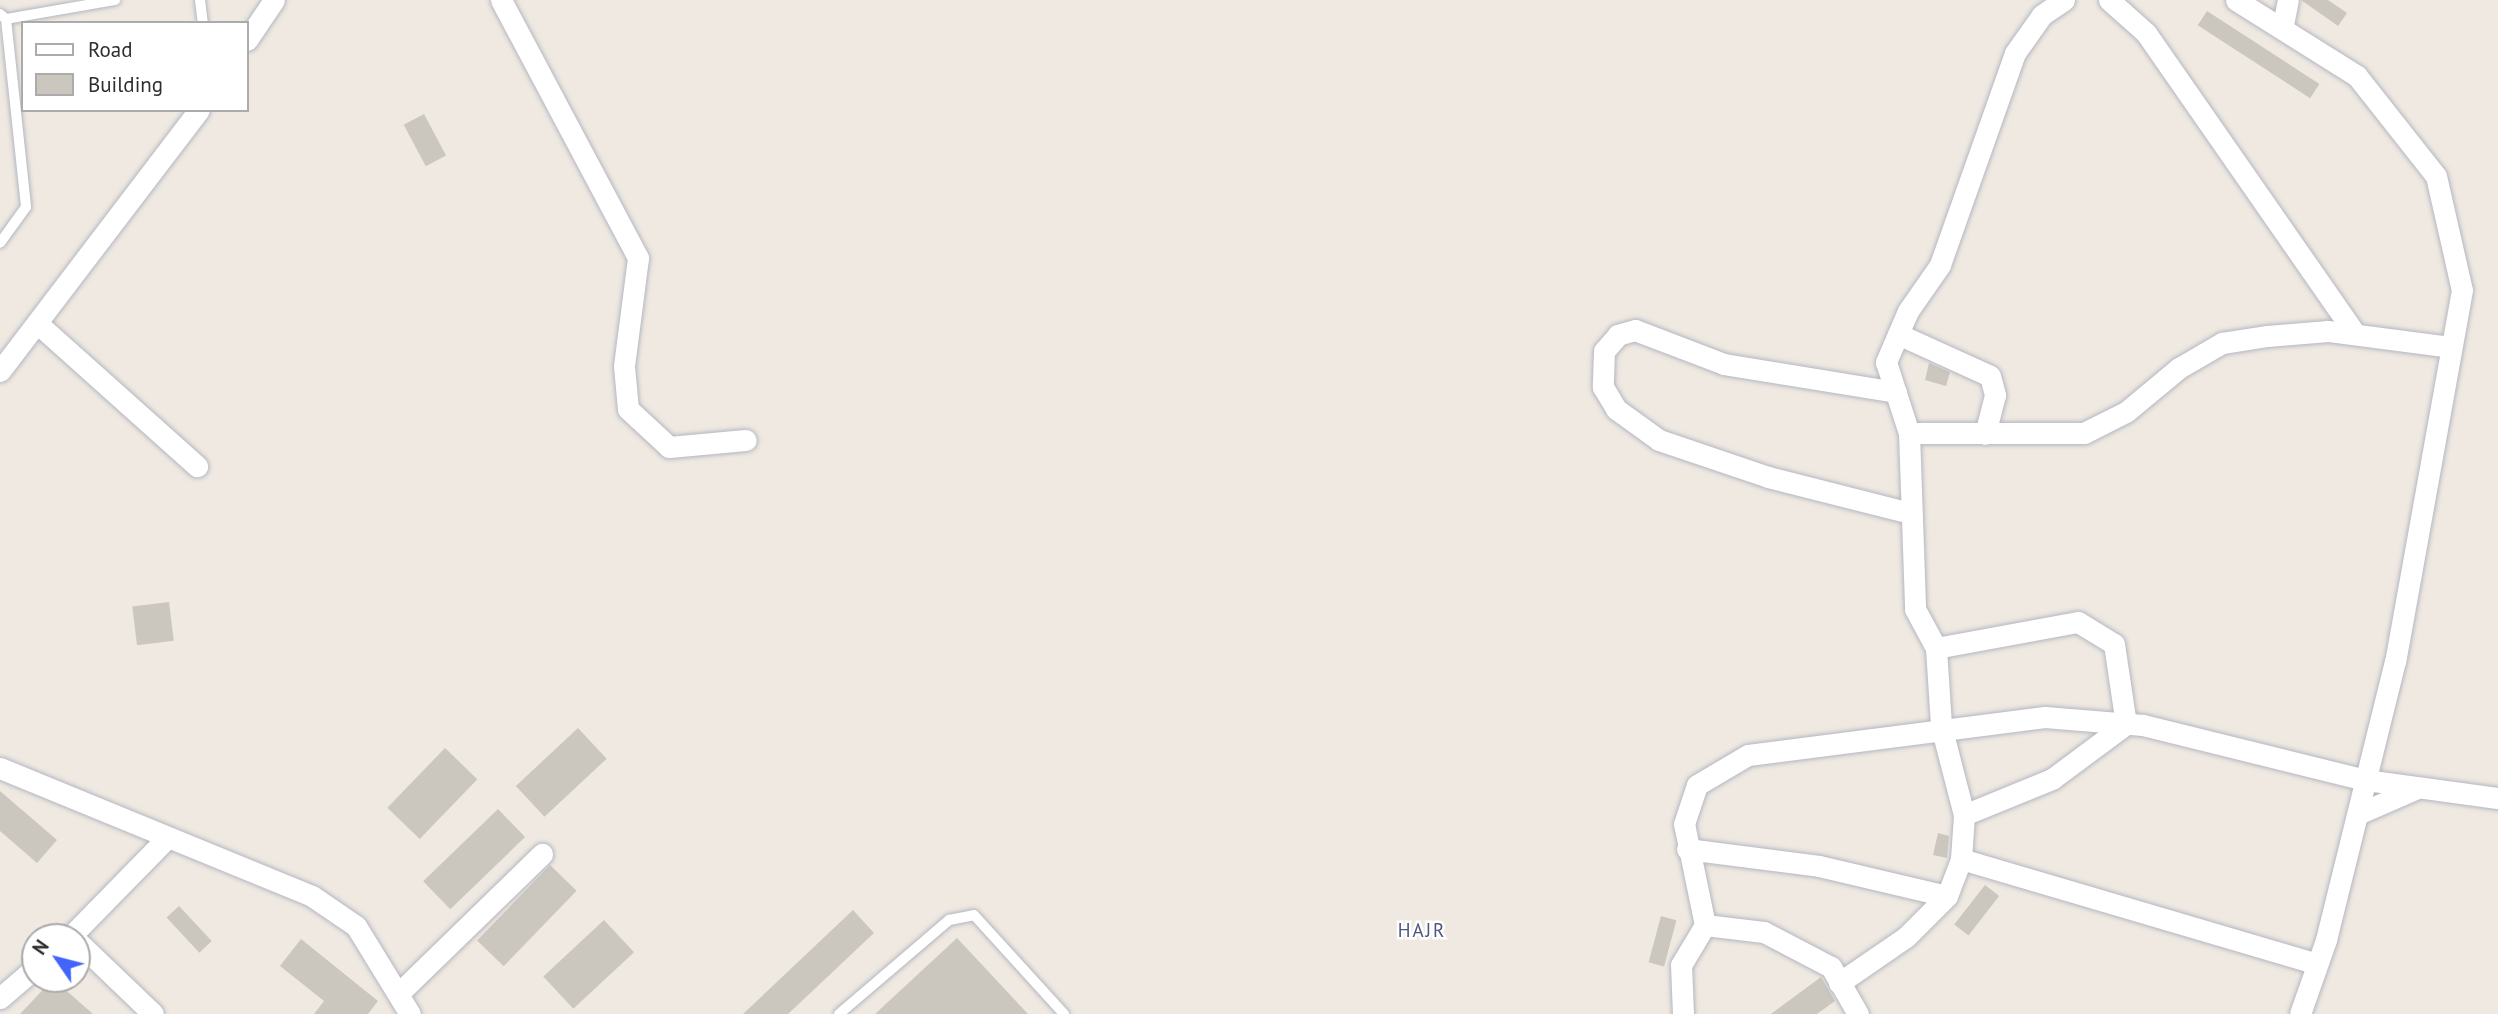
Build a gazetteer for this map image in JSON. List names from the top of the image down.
{
  "districts": ["HAJR"],
  "legend": ["Road", "Building"],
  "north": "top left"
}
